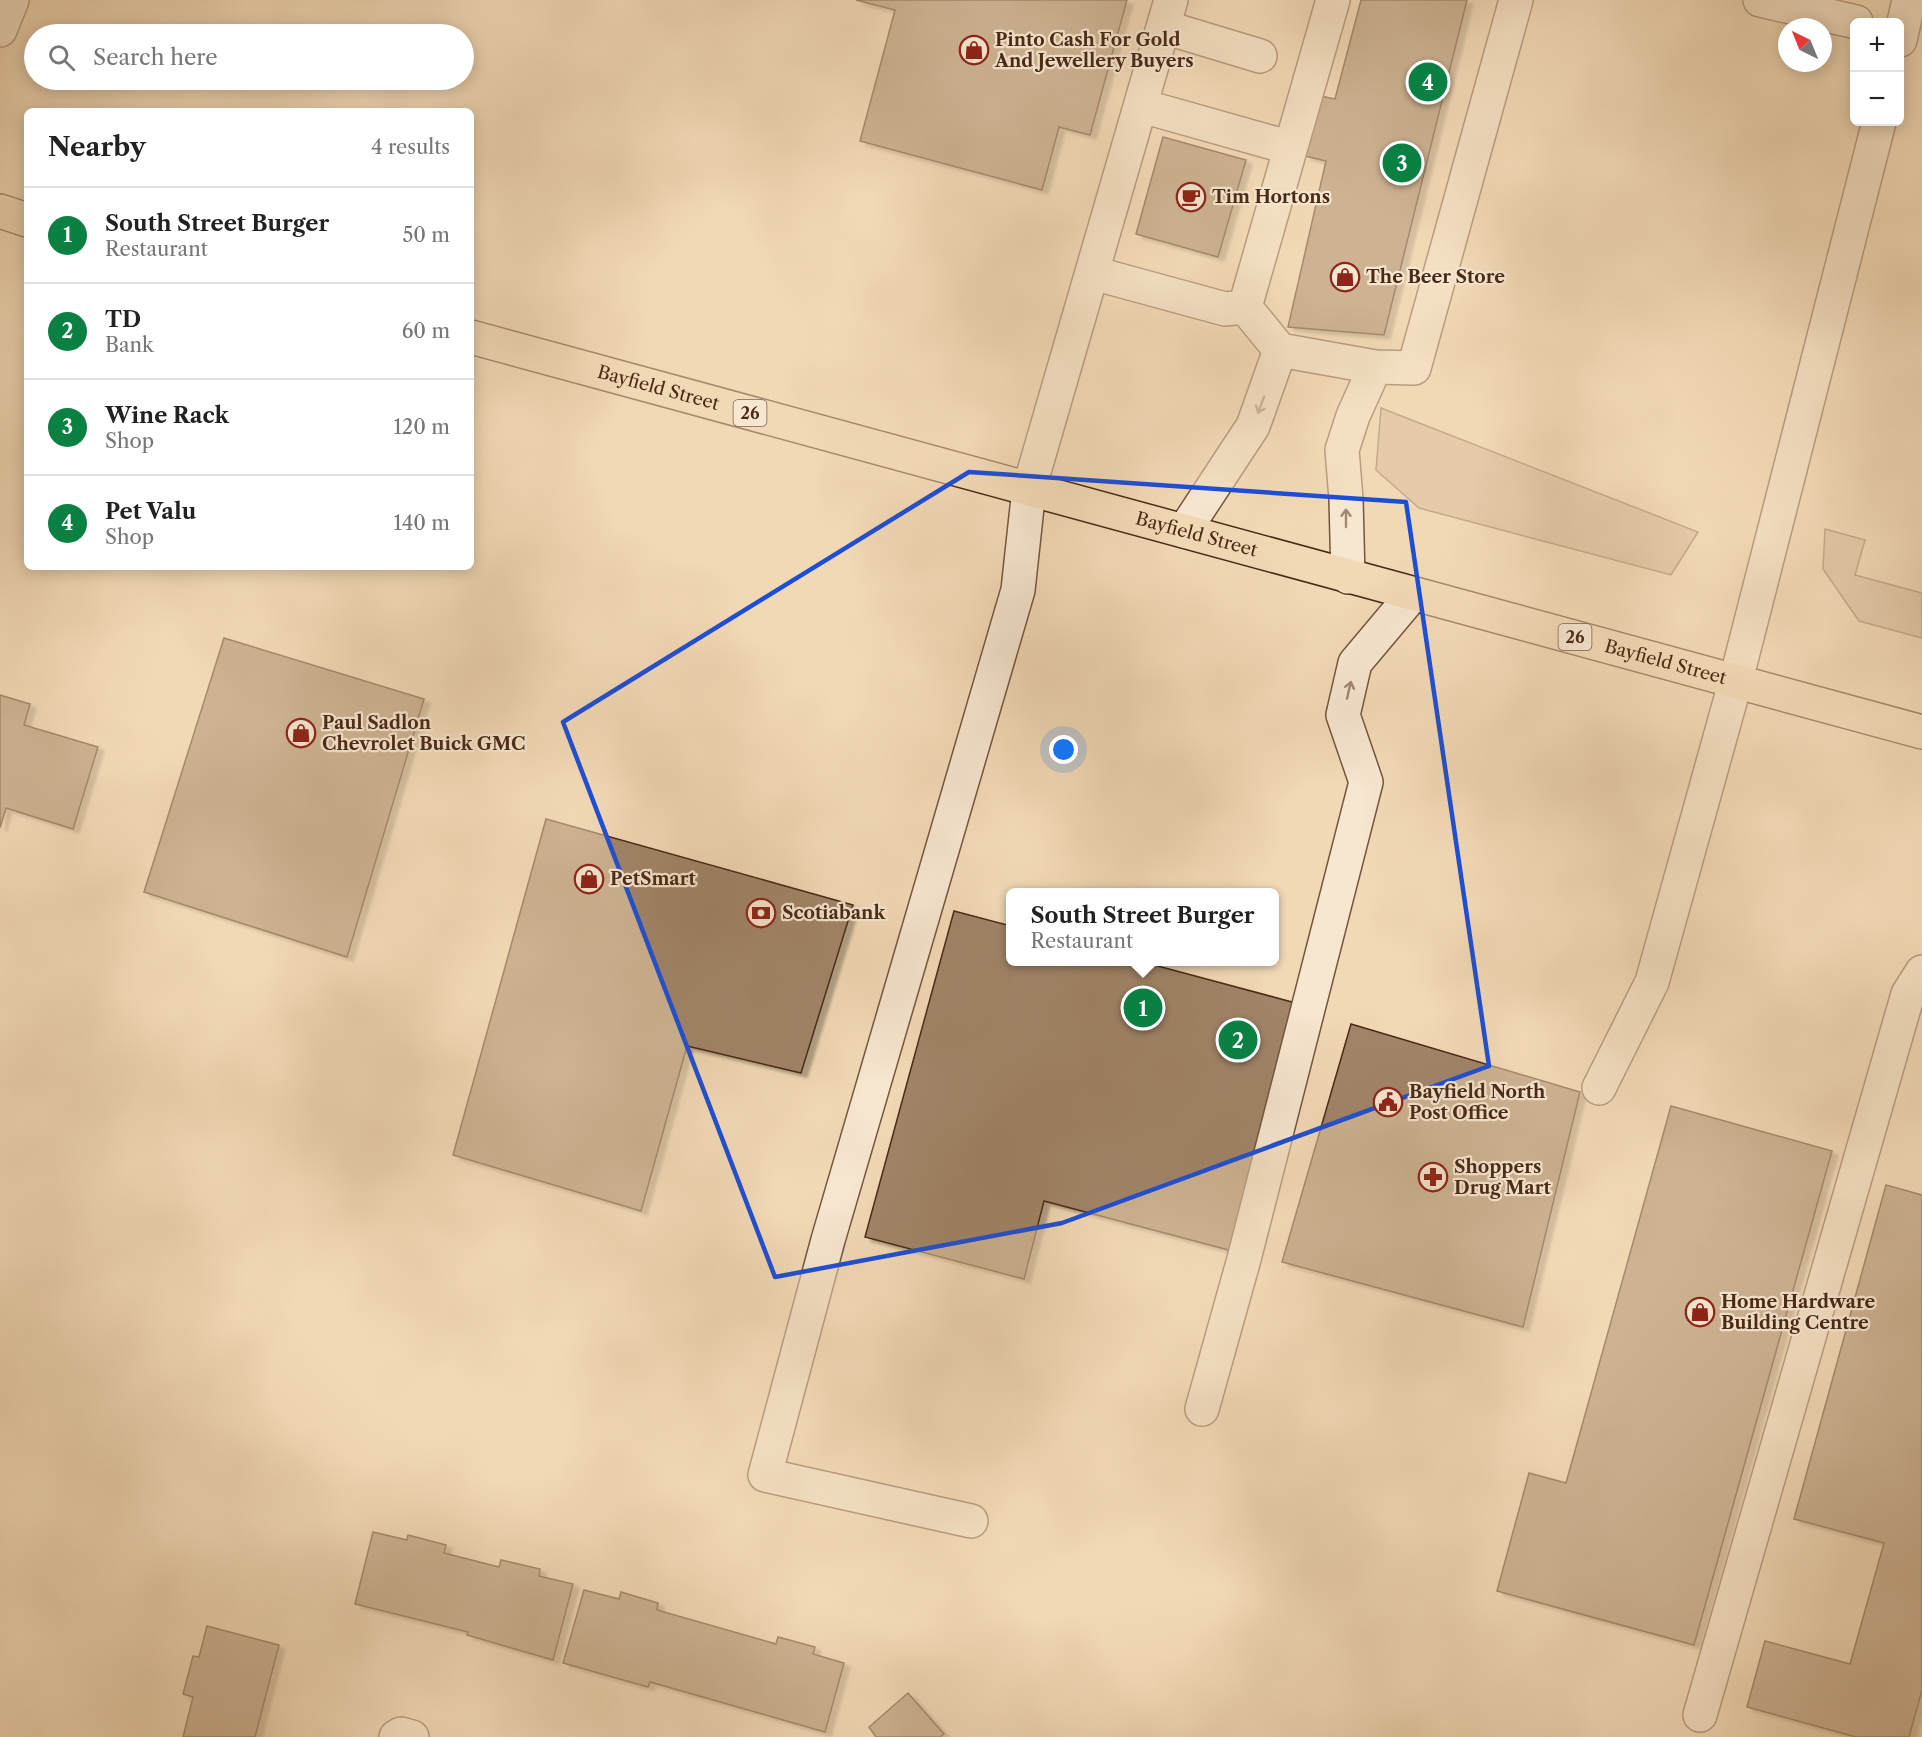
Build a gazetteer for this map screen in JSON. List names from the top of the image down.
{
  "streets": {
    "main road": ["Bayfield Street", "26"]
  },
  "places": {
    "shop": [
      "Pinto Cash For Gold And Jewellery Buyers",
      "The Beer Store",
      "Paul Sadlon Chevrolet Buick GMC",
      "PetSmart",
      "Home Hardware Building Centre"
    ],
    "cafe": ["Tim Hortons"],
    "bank": ["Scotiabank"],
    "public building": ["Bayfield North Post Office"],
    "pharmacy": ["Shoppers Drug Mart"]
  },
  "north": "top left",
  "page": {
    "map_buttons": ["+", "−"],
    "search": "Search here",
    "pins": [
      "4",
      "3",
      "1",
      "2"
    ],
    "heading": ["Nearby", "4 results"],
    "list": [
      {
        "mark": "1",
        "name": "South Street Burger",
        "note": "Restaurant",
        "value": "50 m"
      },
      {
        "mark": "2",
        "name": "TD",
        "note": "Bank",
        "value": "60 m"
      },
      {
        "mark": "3",
        "name": "Wine Rack",
        "note": "Shop",
        "value": "120 m"
      },
      {
        "mark": "4",
        "name": "Pet Valu",
        "note": "Shop",
        "value": "140 m"
      }
    ],
    "popup": ["South Street Burger", "Restaurant"]
  }
}
